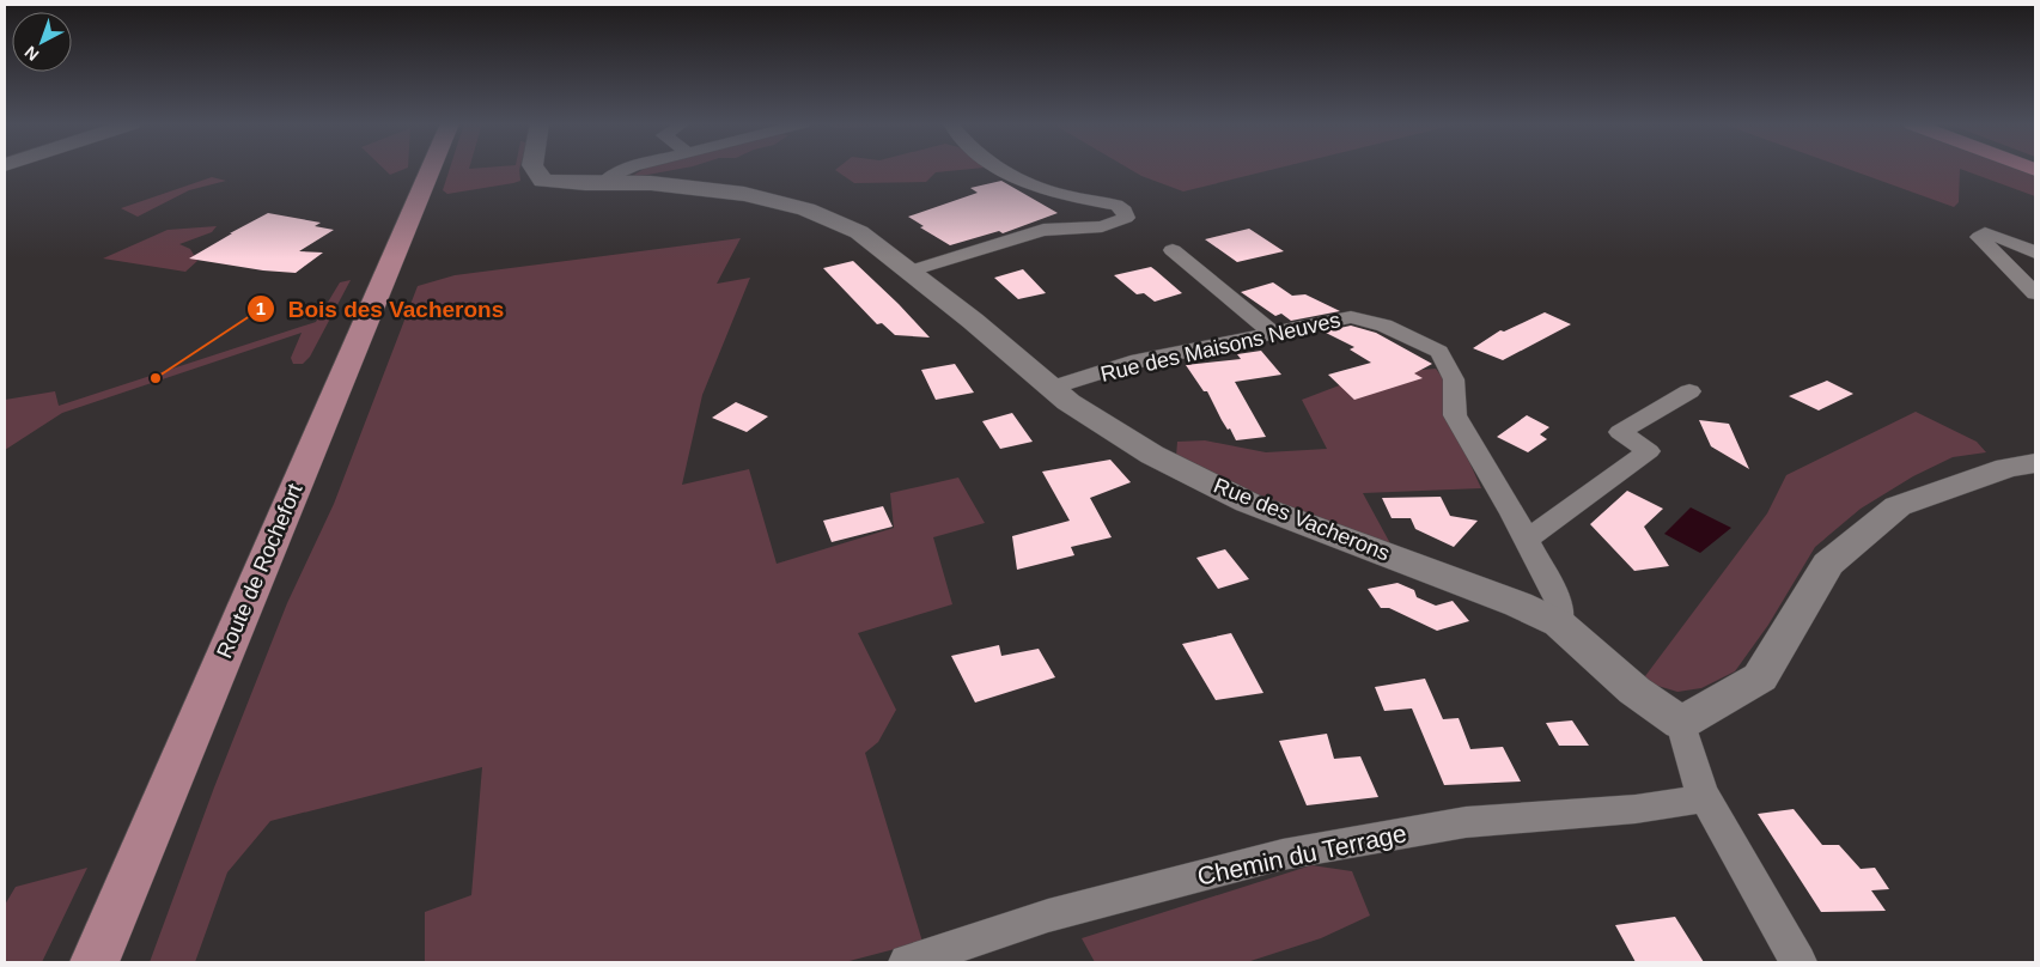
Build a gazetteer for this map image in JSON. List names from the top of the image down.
{
  "streets": {
    "main road": ["Route de Rochefort"],
    "street": ["Rue des Maisons Neuves", "Rue des Vacherons", "Chemin du Terrage"]
  },
  "crossings": [
    ["Rue des Maisons Neuves", "Rue des Vacherons"]
  ],
  "places": ["Bois des Vacherons"],
  "north": "bottom left"
}
